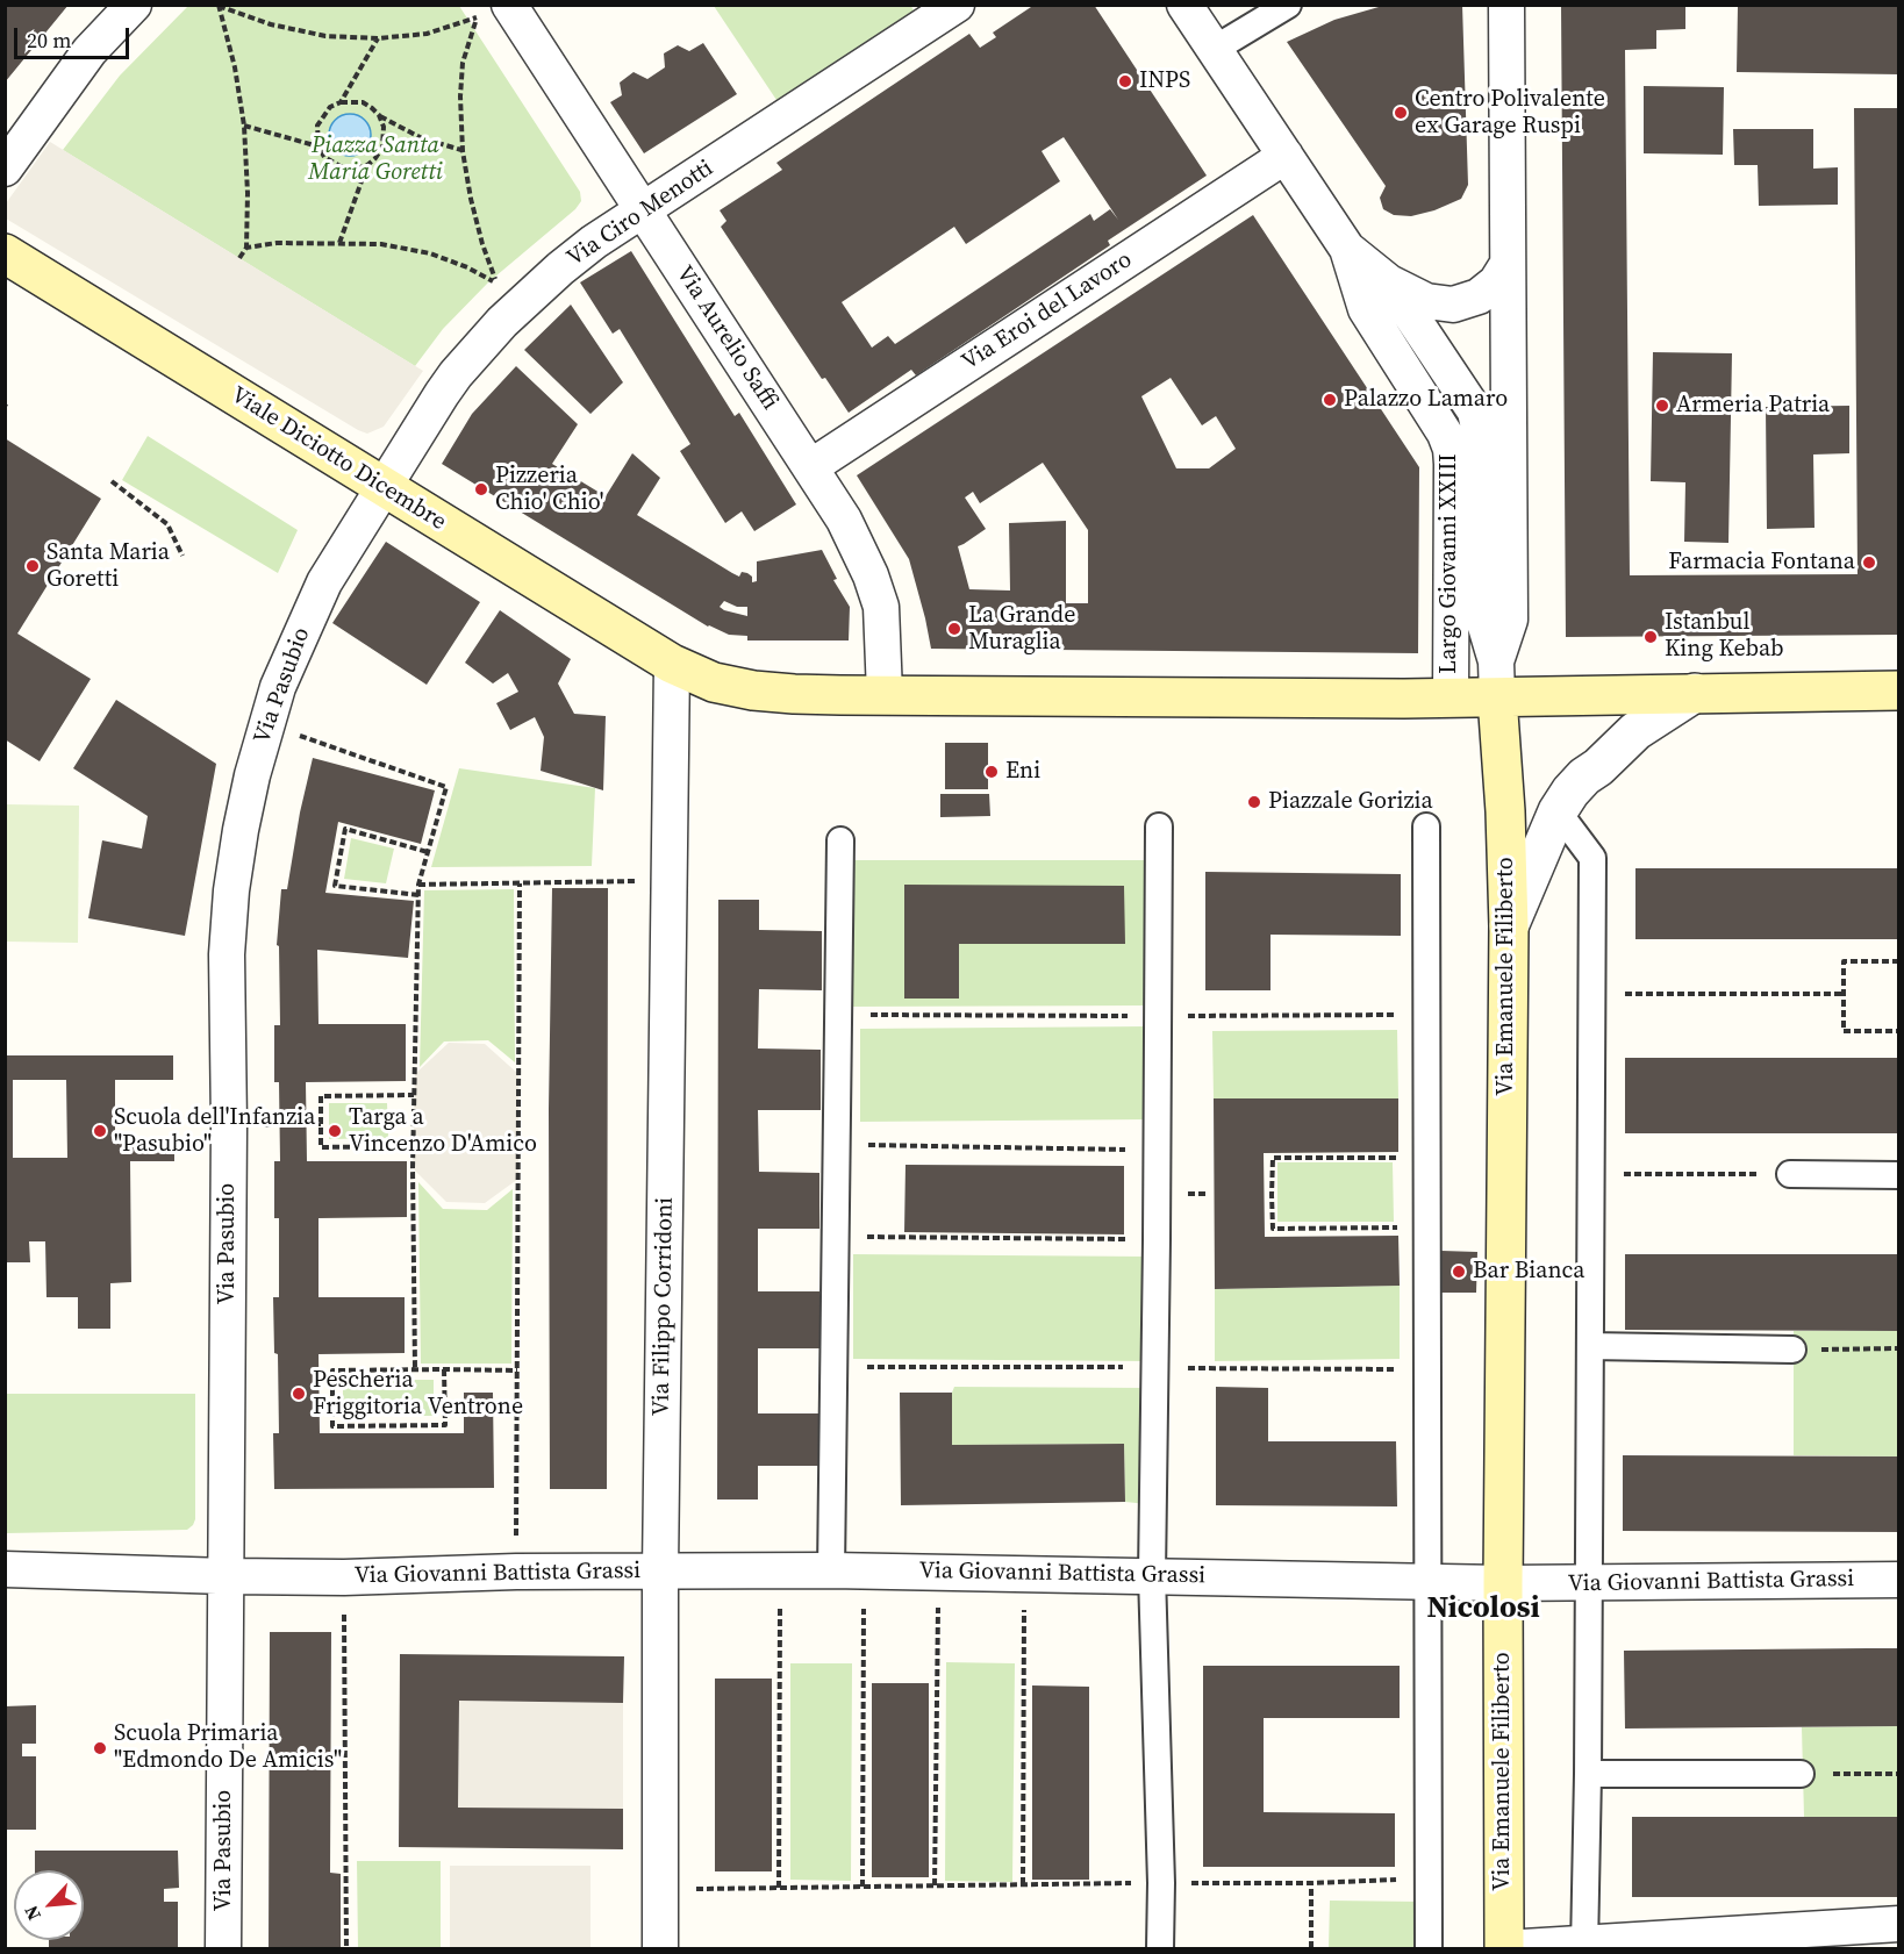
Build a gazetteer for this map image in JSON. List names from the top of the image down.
{
  "streets": {
    "main road": ["Viale Diciotto Dicembre", "Via Emanuele Filiberto"],
    "street": [
      "Via Ciro Menotti",
      "Via Eroi del Lavoro",
      "Via Aurelio Saffi",
      "Largo Giovanni XXIII",
      "Via Pasubio",
      "Via Filippo Corridoni",
      "Via Giovanni Battista Grassi"
    ]
  },
  "crossings": [
    ["Via Ciro Menotti", "Via Aurelio Saffi"],
    ["Via Ciro Menotti", "Viale Diciotto Dicembre"],
    ["Via Ciro Menotti", "Via Pasubio"],
    ["Via Eroi del Lavoro", "Via Aurelio Saffi"],
    ["Via Eroi del Lavoro", "Largo Giovanni XXIII"],
    ["Viale Diciotto Dicembre", "Via Pasubio"],
    ["Viale Diciotto Dicembre", "Via Filippo Corridoni"],
    ["Largo Giovanni XXIII", "Via Emanuele Filiberto"],
    ["Via Pasubio", "Via Giovanni Battista Grassi"],
    ["Via Emanuele Filiberto", "Via Giovanni Battista Grassi"],
    ["Via Filippo Corridoni", "Via Giovanni Battista Grassi"]
  ],
  "districts": ["Nicolosi"],
  "parks": ["Piazza Santa Maria Goretti"],
  "places": [
    "INPS",
    "Centro Polivalente ex Garage Ruspi",
    "Palazzo Lamaro",
    "Armeria Patria",
    "Pizzeria Chio' Chio'",
    "Farmacia Fontana",
    "Santa Maria Goretti",
    "La Grande Muraglia",
    "Istanbul King Kebab",
    "Eni",
    "Piazzale Gorizia",
    "Scuola dell'Infanzia \"Pasubio\"",
    "Targa a Vincenzo D'Amico",
    "Bar Bianca",
    "Pescheria Friggitoria Ventrone",
    "Scuola Primaria \"Edmondo De Amicis\""
  ],
  "scale_bar": "20 m",
  "north": "bottom left"
}
